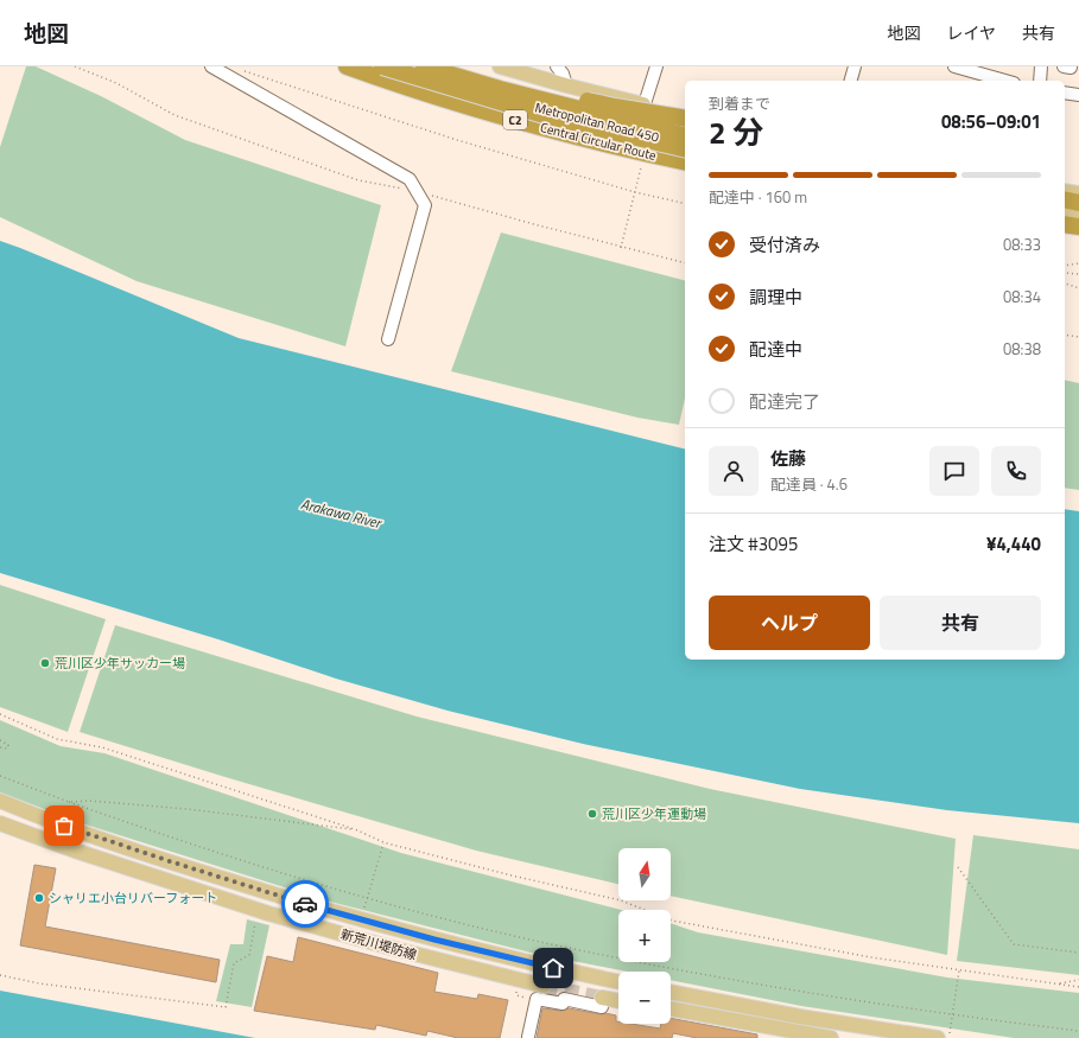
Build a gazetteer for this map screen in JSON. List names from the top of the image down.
{
  "streets": {
    "highway": ["C2", "Central Circular Route"],
    "main road": ["Metropolitan Road 450", "新荒川堤防線"]
  },
  "water": ["Arakawa River"],
  "places": ["荒川区少年サッカー場", "荒川区少年運動場", "シャリエ小台リバーフォート"],
  "north": "top",
  "page": {
    "header": "地図",
    "nav": ["地図", "レイヤ", "共有"],
    "heading": ["2 分", "到着まで", "08:56–09:01"],
    "panel": [
      "佐藤",
      "配達員 · 4.6",
      "注文 #3095",
      "¥4,440"
    ],
    "bar": "配達中 · 160 m",
    "list": [
      ["受付済み", "08:33"],
      ["調理中", "08:34"],
      ["配達中", "08:38"],
      "配達完了"
    ],
    "buttons": ["ヘルプ", "共有"],
    "map_buttons": ["+", "−"]
  }
}
